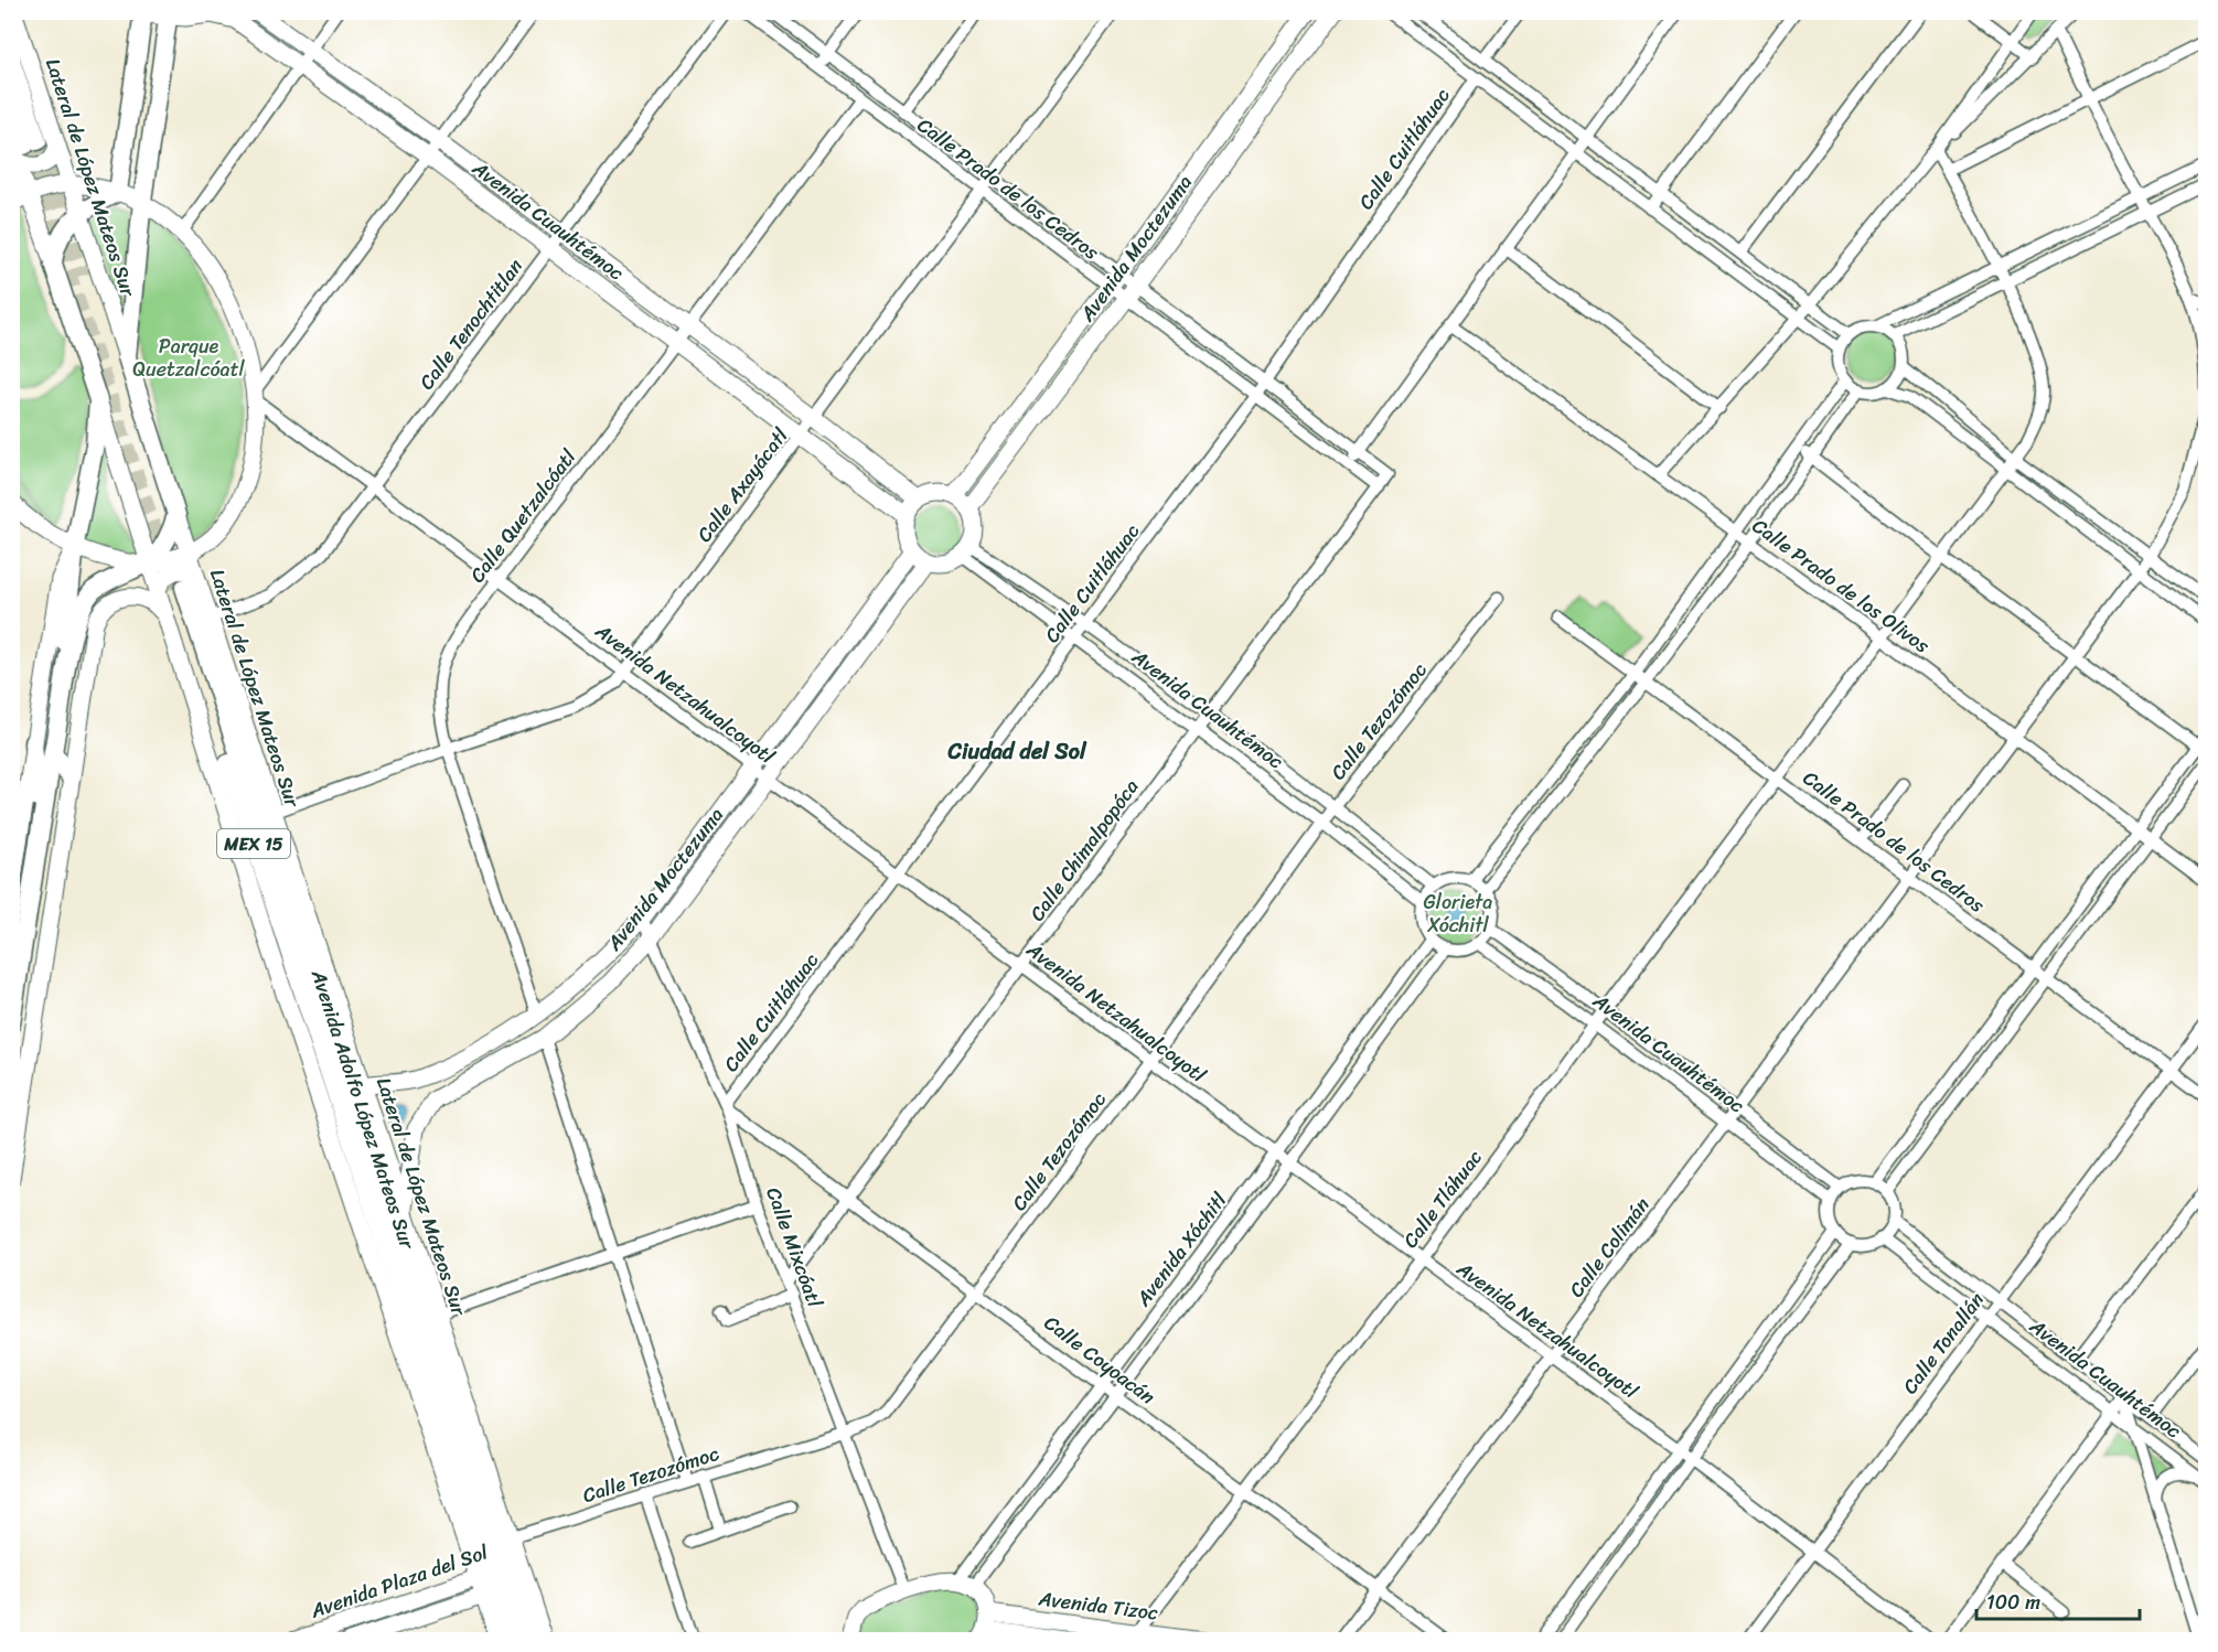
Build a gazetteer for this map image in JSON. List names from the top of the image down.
{
  "streets": {
    "main road": ["Lateral de López Mateos Sur", "MEX 15", "Avenida Adolfo López Mateos Sur"],
    "street": [
      "Calle Cuitláhuac",
      "Calle Prado de los Cedros",
      "Avenida Cuauhtémoc",
      "Avenida Moctezuma",
      "Calle Tenochtitlan",
      "Calle Axayácatl",
      "Calle Quetzalcóatl",
      "Calle Prado de los Olivos",
      "Avenida Netzahualcoyotl",
      "Calle Tezozómoc",
      "Calle Chimalpopóca",
      "Calle Tláhuac",
      "Calle Mixcóatl",
      "Calle Colimán",
      "Avenida Xóchitl",
      "Calle Tonallán",
      "Calle Coyoacán",
      "Avenida Plaza del Sol",
      "Avenida Tizoc"
    ]
  },
  "crossings": [
    ["Calle Cuitláhuac", "Calle Prado de los Cedros"],
    ["Calle Cuitláhuac", "Avenida Cuauhtémoc"],
    ["Calle Cuitláhuac", "Avenida Netzahualcoyotl"],
    ["Calle Cuitláhuac", "Calle Mixcóatl"],
    ["Calle Cuitláhuac", "Calle Coyoacán"],
    ["Lateral de López Mateos Sur", "Avenida Moctezuma"],
    ["Lateral de López Mateos Sur", "Calle Tenochtitlan"],
    ["Lateral de López Mateos Sur", "Calle Axayácatl"],
    ["Lateral de López Mateos Sur", "Calle Tezozómoc"],
    ["Lateral de López Mateos Sur", "Avenida Adolfo López Mateos Sur"],
    ["Lateral de López Mateos Sur", "Avenida Plaza del Sol"],
    ["Calle Prado de los Cedros", "Avenida Moctezuma"],
    ["Calle Prado de los Cedros", "Calle Axayácatl"],
    ["Calle Prado de los Cedros", "Calle Quetzalcóatl"],
    ["Calle Prado de los Cedros", "Calle Chimalpopóca"],
    ["Calle Prado de los Cedros", "Calle Tláhuac"],
    ["Calle Prado de los Cedros", "Calle Colimán"],
    ["Calle Prado de los Cedros", "Calle Tonallán"],
    ["Avenida Cuauhtémoc", "Avenida Moctezuma"],
    ["Avenida Cuauhtémoc", "Calle Tenochtitlan"],
    ["Avenida Cuauhtémoc", "Calle Axayácatl"],
    ["Avenida Cuauhtémoc", "Calle Quetzalcóatl"],
    ["Avenida Cuauhtémoc", "Calle Tezozómoc"],
    ["Avenida Cuauhtémoc", "Calle Chimalpopóca"],
    ["Avenida Cuauhtémoc", "Calle Tláhuac"],
    ["Avenida Cuauhtémoc", "Calle Colimán"],
    ["Avenida Cuauhtémoc", "Avenida Xóchitl"],
    ["Avenida Cuauhtémoc", "Calle Tonallán"],
    ["Avenida Moctezuma", "Calle Quetzalcóatl"],
    ["Avenida Moctezuma", "Avenida Netzahualcoyotl"],
    ["Avenida Moctezuma", "Avenida Adolfo López Mateos Sur"],
    ["Avenida Moctezuma", "Calle Mixcóatl"],
    ["Calle Tenochtitlan", "Avenida Netzahualcoyotl"],
    ["Calle Axayácatl", "Calle Quetzalcóatl"],
    ["Calle Axayácatl", "Avenida Netzahualcoyotl"],
    ["Calle Quetzalcóatl", "Avenida Netzahualcoyotl"],
    ["Calle Prado de los Olivos", "Calle Tláhuac"],
    ["Calle Prado de los Olivos", "Calle Colimán"],
    ["Avenida Netzahualcoyotl", "Calle Tezozómoc"],
    ["Avenida Netzahualcoyotl", "Calle Chimalpopóca"],
    ["Avenida Netzahualcoyotl", "Calle Tláhuac"],
    ["Avenida Netzahualcoyotl", "Calle Colimán"],
    ["Avenida Netzahualcoyotl", "Avenida Xóchitl"],
    ["Avenida Netzahualcoyotl", "Calle Tonallán"],
    ["Calle Tezozómoc", "Calle Mixcóatl"],
    ["Calle Tezozómoc", "Calle Coyoacán"],
    ["Calle Chimalpopóca", "Calle Mixcóatl"],
    ["Calle Chimalpopóca", "Calle Coyoacán"],
    ["Avenida Adolfo López Mateos Sur", "Avenida Plaza del Sol"],
    ["Calle Tláhuac", "Calle Coyoacán"],
    ["Calle Tláhuac", "Avenida Tizoc"],
    ["Calle Mixcóatl", "Calle Coyoacán"],
    ["Calle Colimán", "Calle Coyoacán"],
    ["Avenida Xóchitl", "Calle Coyoacán"]
  ],
  "districts": ["Ciudad del Sol"],
  "parks": ["Parque Quetzalcóatl", "Glorieta Xóchitl"],
  "scale_bar": "100 m"
}
